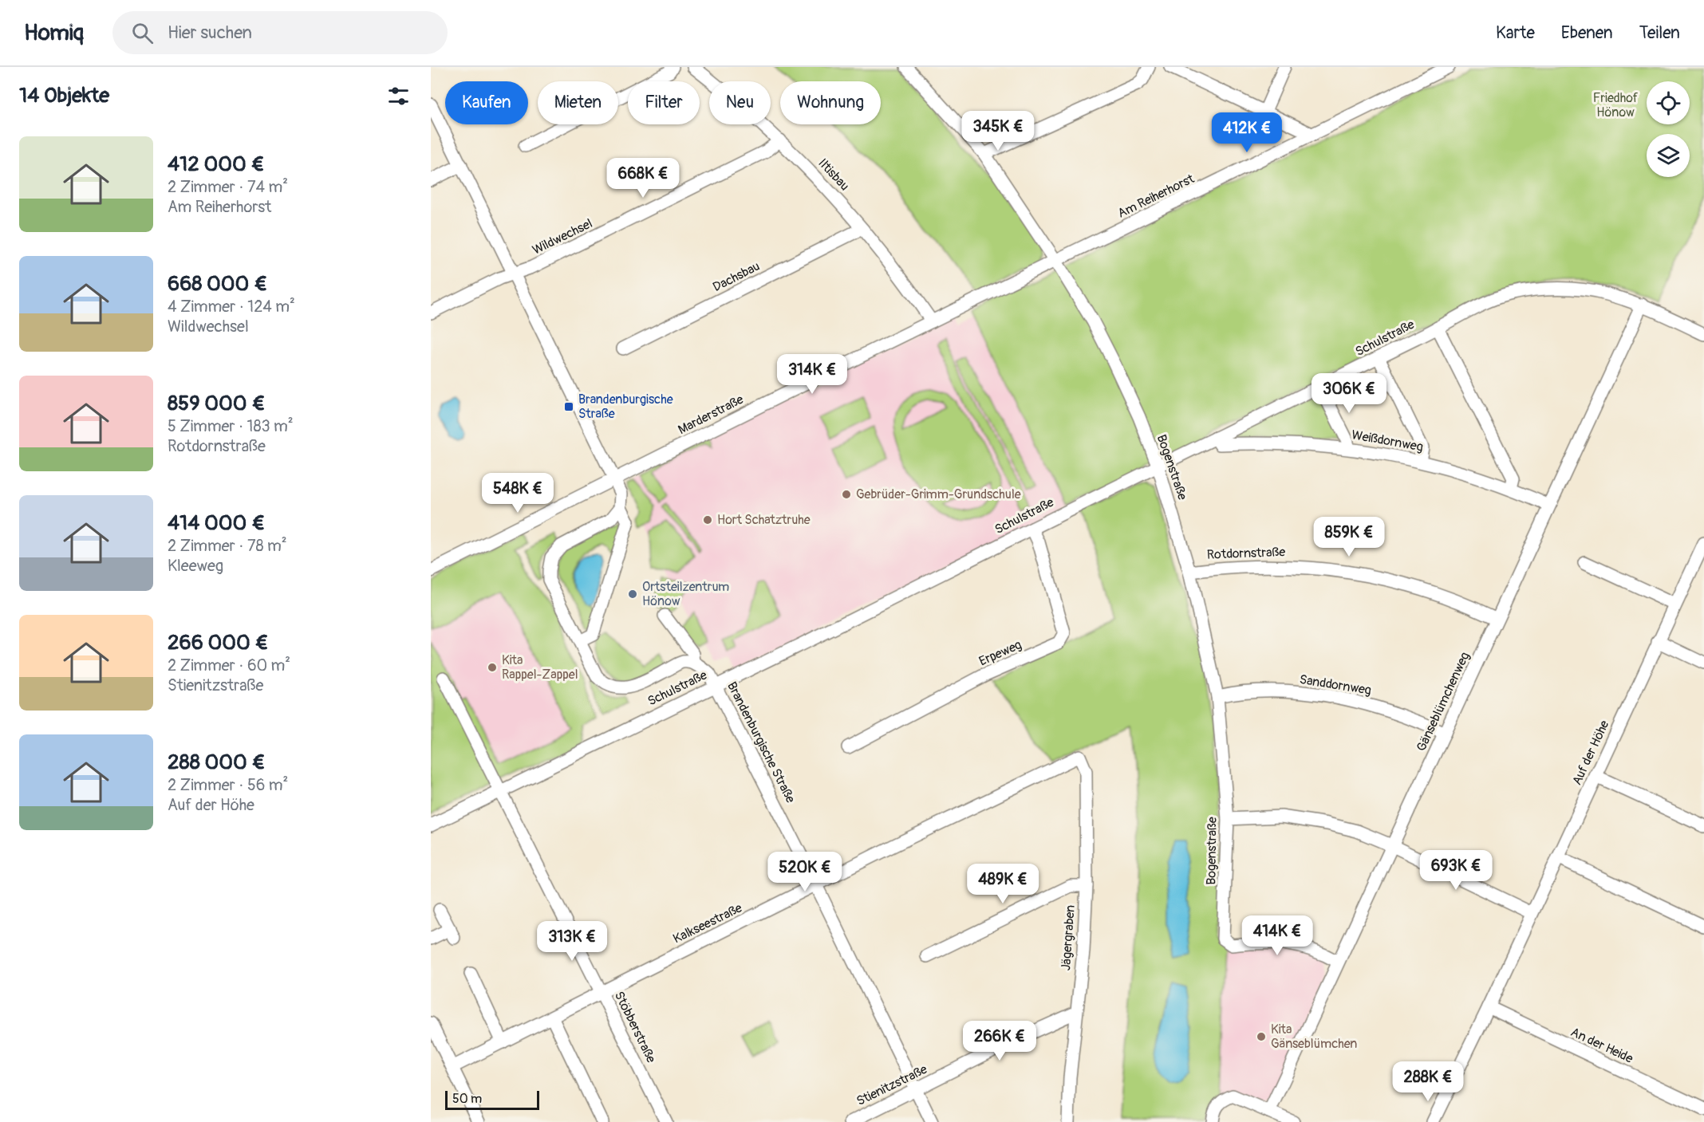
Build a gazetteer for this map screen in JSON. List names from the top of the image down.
{
  "streets": {
    "street": [
      "Iltisbau",
      "Am Reiherhorst",
      "Wildwechsel",
      "Dachsbau",
      "Schulstraße",
      "Marderstraße",
      "Weißdornweg",
      "Bogenstraße",
      "Rotdornstraße",
      "Erpeweg",
      "Sanddornweg",
      "Gänseblümchenweg",
      "Brandenburgische Straße",
      "Auf der Höhe",
      "Kalkseestraße",
      "Jägergraben",
      "Stöbberstraße",
      "An der Heide",
      "Stienitzstraße"
    ]
  },
  "crossings": [
    ["Iltisbau", "Wildwechsel"],
    ["Iltisbau", "Dachsbau"],
    ["Iltisbau", "Marderstraße"],
    ["Am Reiherhorst", "Marderstraße"],
    ["Am Reiherhorst", "Bogenstraße"],
    ["Schulstraße", "Weißdornweg"],
    ["Schulstraße", "Bogenstraße"],
    ["Schulstraße", "Erpeweg"],
    ["Schulstraße", "Gänseblümchenweg"],
    ["Schulstraße", "Brandenburgische Straße"],
    ["Schulstraße", "Stöbberstraße"],
    ["Marderstraße", "Bogenstraße"],
    ["Weißdornweg", "Gänseblümchenweg"],
    ["Bogenstraße", "Rotdornstraße"],
    ["Bogenstraße", "Sanddornweg"],
    ["Bogenstraße", "Gänseblümchenweg"],
    ["Rotdornstraße", "Gänseblümchenweg"],
    ["Sanddornweg", "Gänseblümchenweg"],
    ["Brandenburgische Straße", "Kalkseestraße"],
    ["Brandenburgische Straße", "Stienitzstraße"],
    ["Auf der Höhe", "An der Heide"],
    ["Kalkseestraße", "Jägergraben"],
    ["Kalkseestraße", "Stöbberstraße"],
    ["Jägergraben", "Stienitzstraße"]
  ],
  "parks": ["Friedhof Hönow"],
  "places": {
    "transit": ["Brandenburgische Straße"],
    "other": [
      "Gebrüder-Grimm-Grundschule",
      "Hort Schatztruhe",
      "Ortsteilzentrum Hönow",
      "Kita Rappel-Zappel",
      "Kita Gänseblümchen"
    ]
  },
  "scale_bar": "50 m",
  "page": {
    "header": "Homiq",
    "search": "Hier suchen",
    "nav": ["Karte", "Ebenen", "Teilen"],
    "heading": "14 Objekte",
    "chip": [
      "Kaufen",
      "Mieten",
      "Filter",
      "Neu",
      "Wohnung"
    ],
    "price": [
      "345K €",
      "412K €",
      "668K €",
      "314K €",
      "306K €",
      "548K €",
      "859K €",
      "693K €",
      "520K €",
      "489K €",
      "414K €",
      "313K €",
      "266K €",
      "288K €"
    ],
    "list": [
      {
        "name": "412 000 €",
        "note": "2 Zimmer · 74 m² · Am Reiherhorst"
      },
      {
        "name": "668 000 €",
        "note": "4 Zimmer · 124 m² · Wildwechsel"
      },
      {
        "name": "859 000 €",
        "note": "5 Zimmer · 183 m² · Rotdornstraße"
      },
      {
        "name": "414 000 €",
        "note": "2 Zimmer · 78 m² · Kleeweg"
      },
      {
        "name": "266 000 €",
        "note": "2 Zimmer · 60 m² · Stienitzstraße"
      },
      {
        "name": "288 000 €",
        "note": "2 Zimmer · 56 m² · Auf der Höhe"
      }
    ],
    "scale": "50 m"
  }
}
